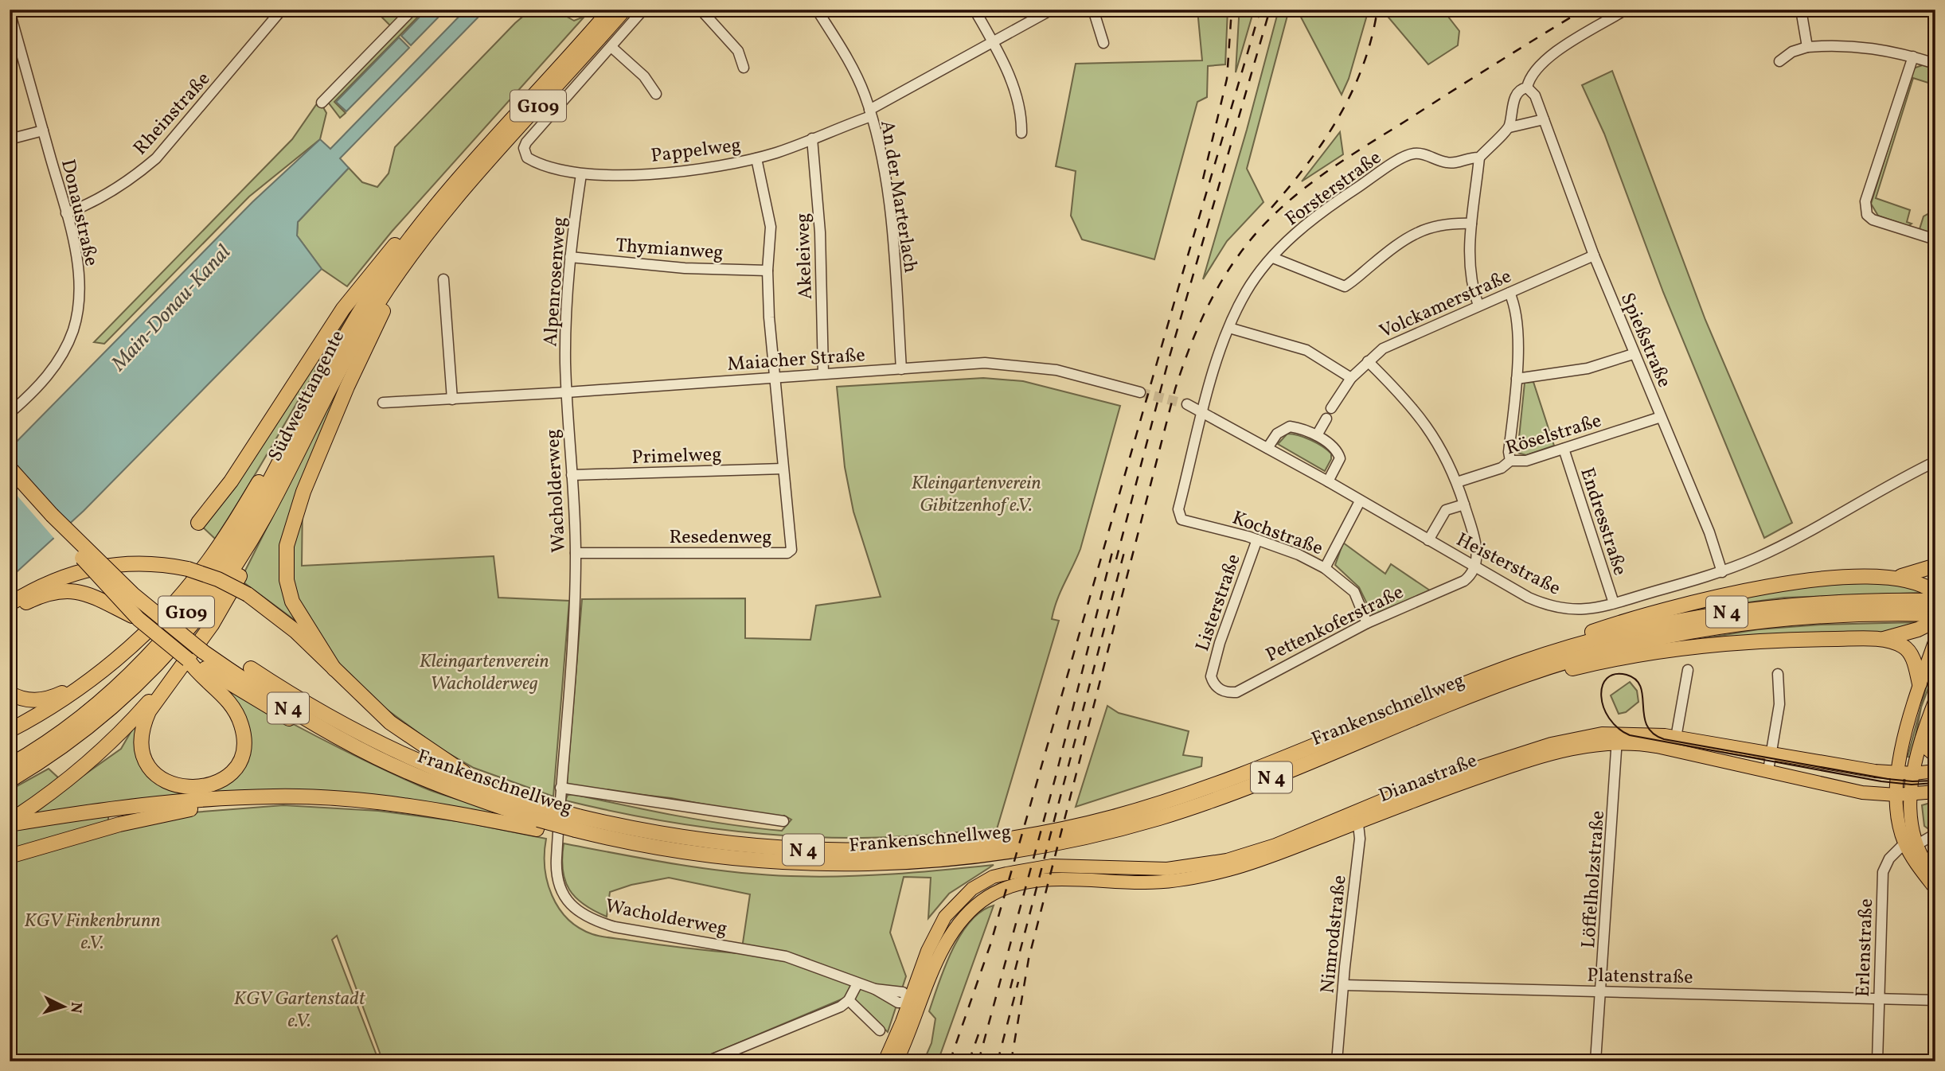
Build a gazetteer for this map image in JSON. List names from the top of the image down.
{
  "streets": {
    "highway": [
      "G109",
      "Südwesttangente",
      "N 4",
      "Frankenschnellweg"
    ],
    "main road": ["Dianastraße"],
    "street": [
      "Rheinstraße",
      "Pappelweg",
      "Forsterstraße",
      "An der Marterlach",
      "Donaustraße",
      "Thymianweg",
      "Akeleiweg",
      "Alpenrosenweg",
      "Volckamerstraße",
      "Spießstraße",
      "Maiacher Straße",
      "Röselstraße",
      "Primelweg",
      "Wacholderweg",
      "Endresstraße",
      "Kochstraße",
      "Resedenweg",
      "Heisterstraße",
      "Listerstraße",
      "Pettenkoferstraße",
      "Löffelholzstraße",
      "Nimrodstraße",
      "Erlenstraße",
      "Platenstraße"
    ]
  },
  "crossings": [
    ["Rheinstraße", "Donaustraße"],
    ["Pappelweg", "An der Marterlach"],
    ["Pappelweg", "Akeleiweg"],
    ["Pappelweg", "Alpenrosenweg"],
    ["Pappelweg", "Resedenweg"],
    ["Forsterstraße", "Kochstraße"],
    ["Forsterstraße", "Heisterstraße"],
    ["An der Marterlach", "Maiacher Straße"],
    ["Thymianweg", "Alpenrosenweg"],
    ["Thymianweg", "Resedenweg"],
    ["Akeleiweg", "Maiacher Straße"],
    ["Alpenrosenweg", "Maiacher Straße"],
    ["Alpenrosenweg", "Wacholderweg"],
    ["Volckamerstraße", "Spießstraße"],
    ["Spießstraße", "Röselstraße"],
    ["Spießstraße", "Heisterstraße"],
    ["Maiacher Straße", "Wacholderweg"],
    ["Maiacher Straße", "Resedenweg"],
    ["Röselstraße", "Endresstraße"],
    ["Primelweg", "Wacholderweg"],
    ["Primelweg", "Resedenweg"],
    ["Wacholderweg", "Resedenweg"],
    ["Wacholderweg", "Dianastraße"],
    ["Endresstraße", "Heisterstraße"],
    ["Kochstraße", "Listerstraße"],
    ["Kochstraße", "Pettenkoferstraße"],
    ["Heisterstraße", "Pettenkoferstraße"],
    ["Listerstraße", "Pettenkoferstraße"],
    ["Dianastraße", "Löffelholzstraße"],
    ["Dianastraße", "Nimrodstraße"],
    ["Löffelholzstraße", "Platenstraße"],
    ["Nimrodstraße", "Platenstraße"],
    ["Erlenstraße", "Platenstraße"]
  ],
  "water": ["Main-Donau-Kanal"],
  "parks": [
    "Kleingartenverein Gibitzenhof e.V.",
    "Kleingartenverein Wacholderweg",
    "KGV Finkenbrunn e.V.",
    "KGV Gartenstadt e.V."
  ],
  "north": "right"
}
